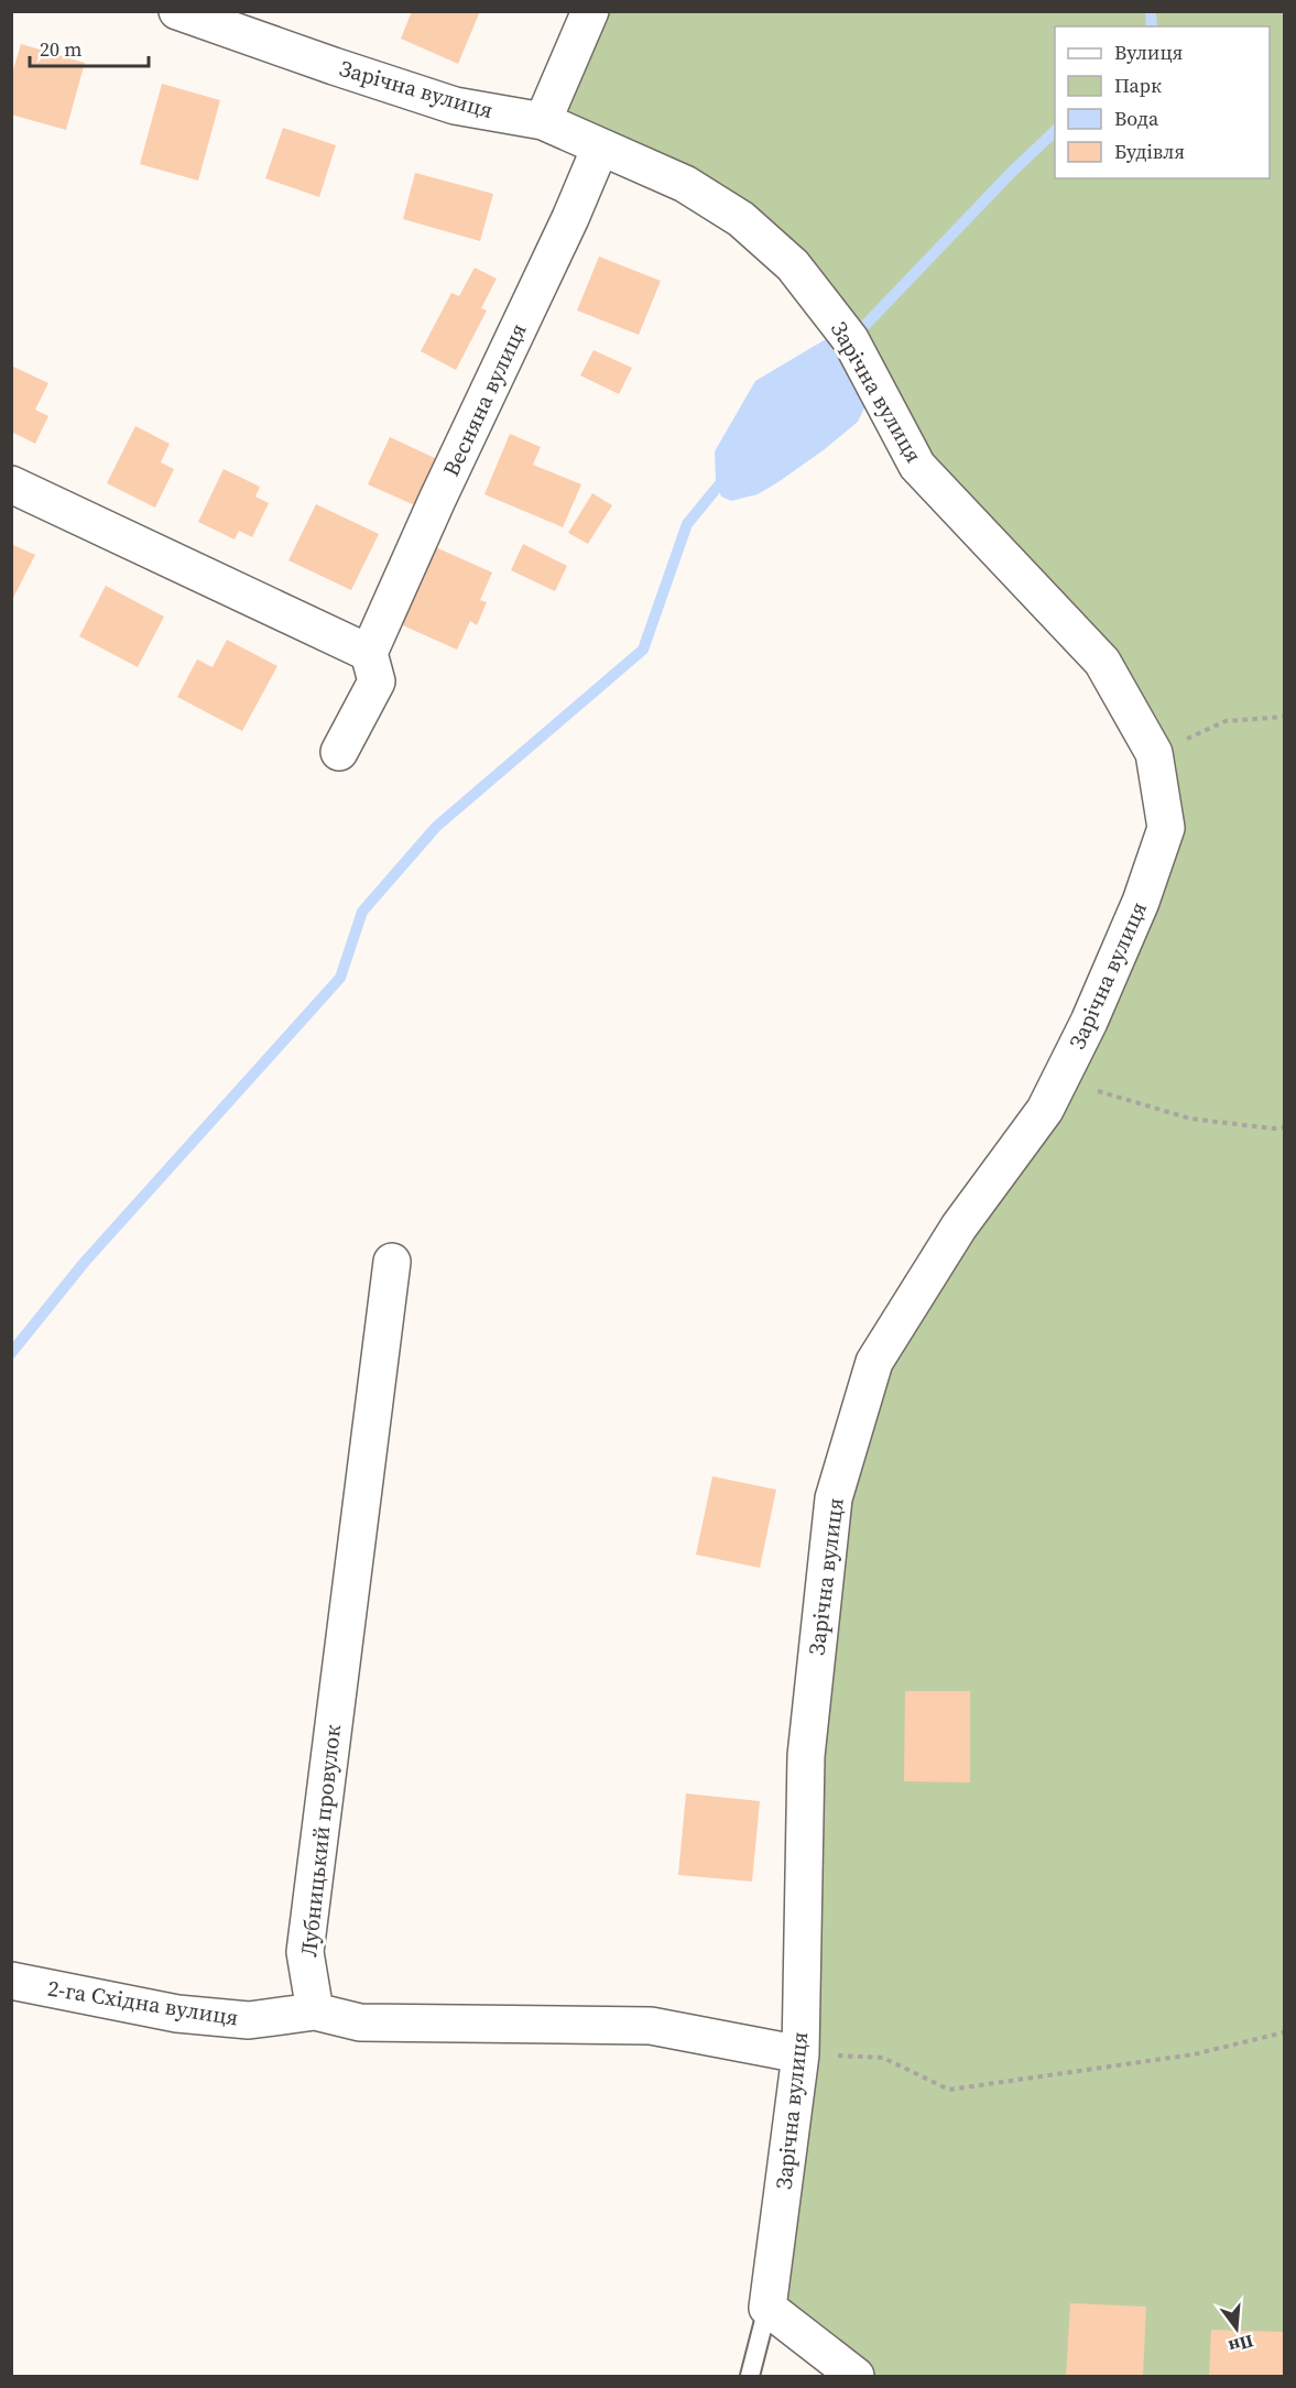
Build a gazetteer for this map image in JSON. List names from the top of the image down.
{
  "streets": {
    "street": [
      "Зарічна вулиця",
      "Весняна вулиця",
      "Лубницький провулок",
      "2-га Східна вулиця"
    ]
  },
  "crossings": [
    ["Зарічна вулиця", "Весняна вулиця"],
    ["Лубницький провулок", "2-га Східна вулиця"]
  ],
  "legend": [
    "Вулиця",
    "Парк",
    "Вода",
    "Будівля"
  ],
  "scale_bar": "20 m",
  "north": "bottom"
}
